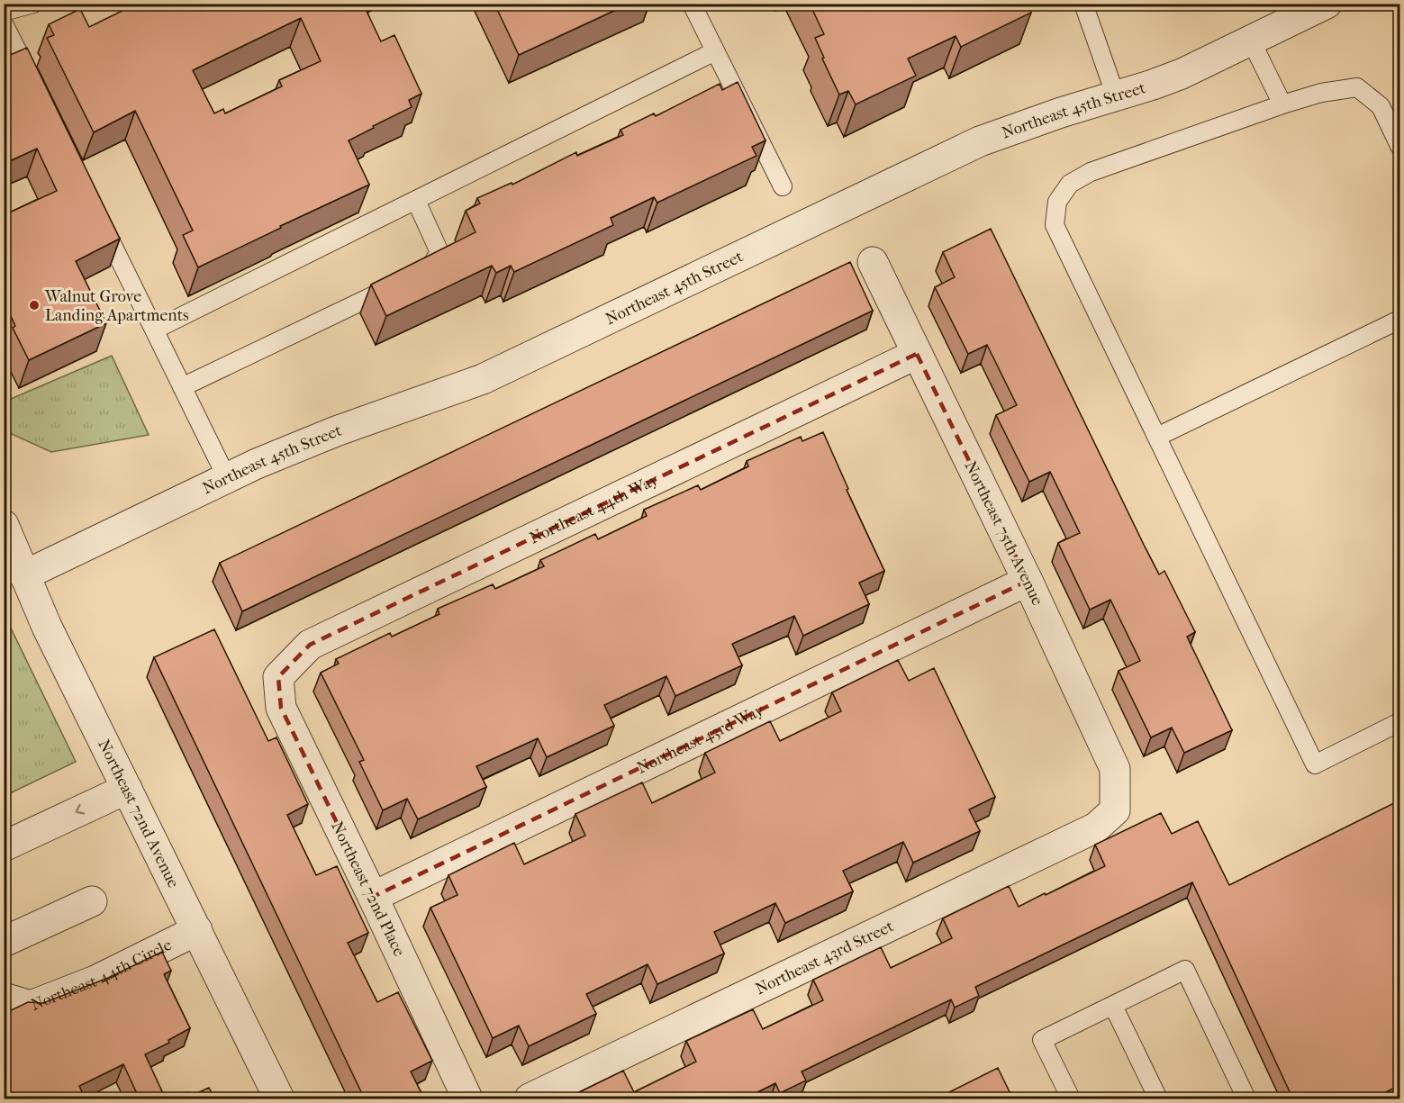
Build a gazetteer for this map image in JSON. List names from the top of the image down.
{
  "streets": {
    "street": [
      "Northeast 45th Street",
      "Northeast 44th Way",
      "Northeast 75th Avenue",
      "Northeast 43rd Way",
      "Northeast 72nd Avenue",
      "Northeast 72nd Place",
      "Northeast 43rd Street",
      "Northeast 44th Circle"
    ]
  },
  "crossings": [
    ["Northeast 45th Street", "Northeast 72nd Avenue"],
    ["Northeast 44th Way", "Northeast 75th Avenue"],
    ["Northeast 44th Way", "Northeast 72nd Place"],
    ["Northeast 75th Avenue", "Northeast 43rd Way"],
    ["Northeast 75th Avenue", "Northeast 43rd Street"],
    ["Northeast 43rd Way", "Northeast 72nd Place"],
    ["Northeast 72nd Avenue", "Northeast 44th Circle"]
  ],
  "places": ["Walnut Grove Landing Apartments"]
}
